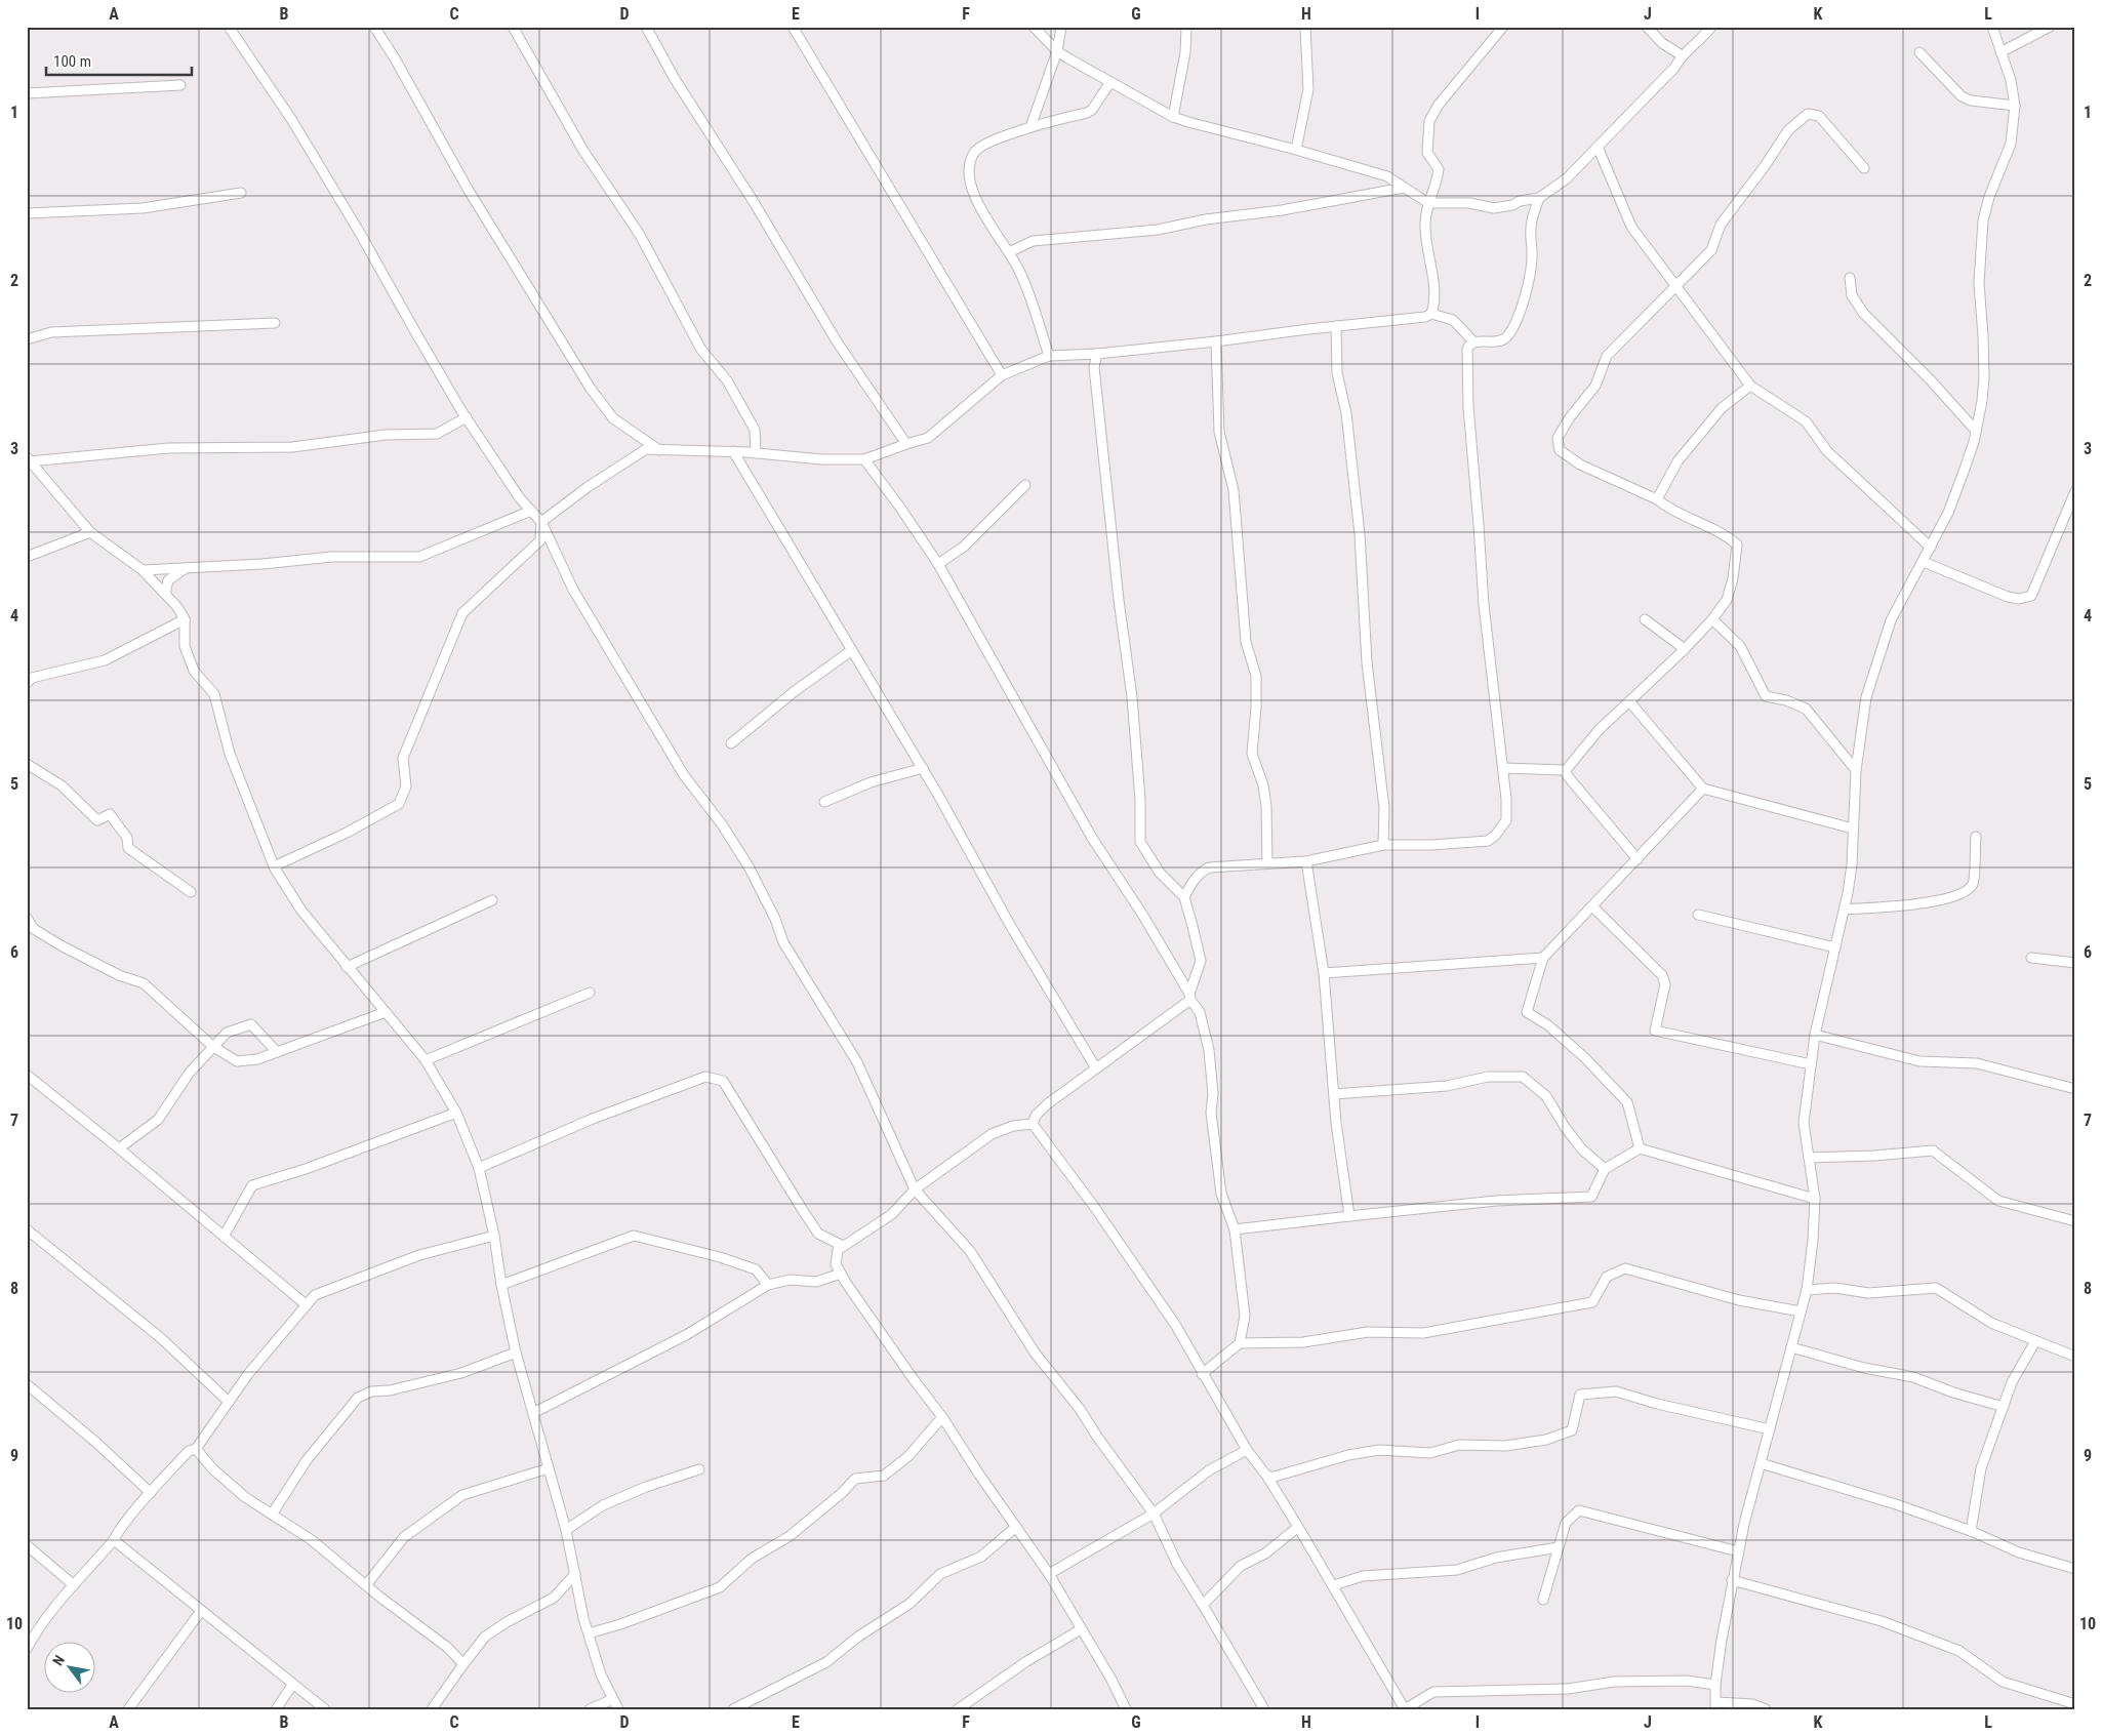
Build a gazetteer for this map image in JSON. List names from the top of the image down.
{
  "scale_bar": "100 m",
  "north": "top left",
  "grid": {
    "columns": [
      "A",
      "B",
      "C",
      "D",
      "E",
      "F",
      "G",
      "H",
      "I",
      "J",
      "K",
      "L"
    ],
    "rows": [
      "1",
      "2",
      "3",
      "4",
      "5",
      "6",
      "7",
      "8",
      "9",
      "10"
    ]
  }
}
